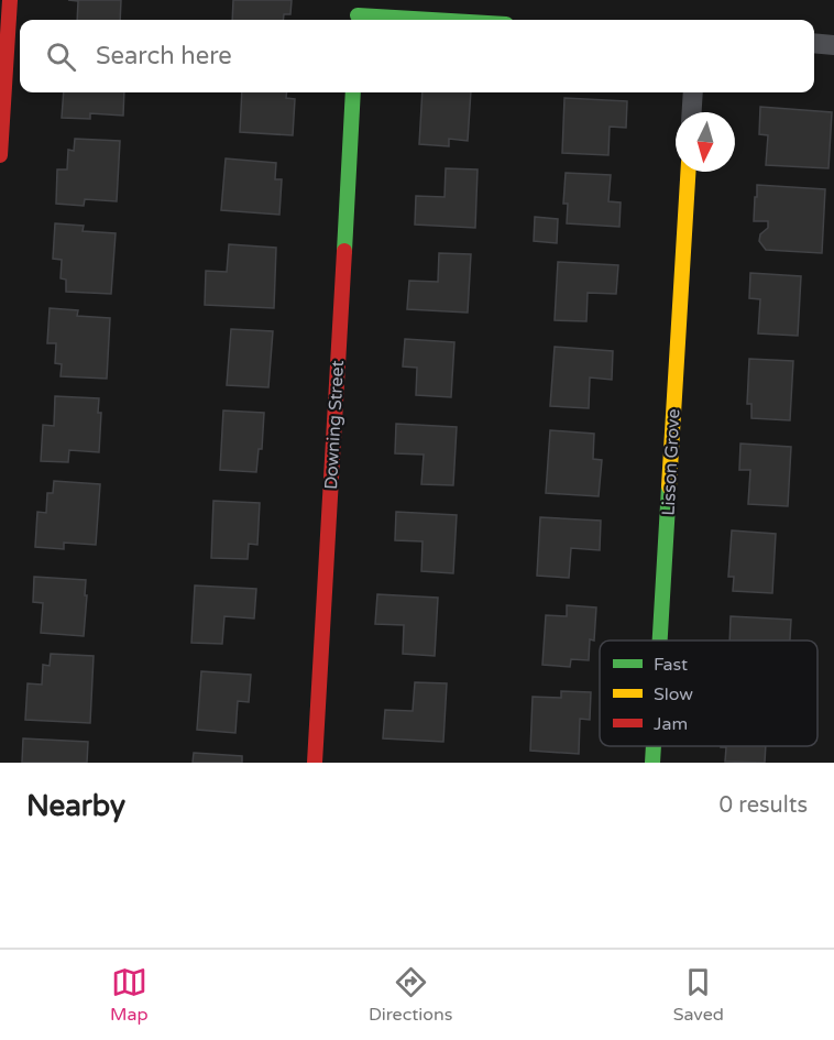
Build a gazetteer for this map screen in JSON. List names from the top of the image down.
{
  "streets": {
    "street": ["Downing Street", "Lisson Grove"]
  },
  "legend": ["Fast", "Slow", "Jam"],
  "north": "bottom",
  "page": {
    "search": "Search here",
    "heading": ["Nearby", "0 results"],
    "nav": ["Map", "Directions", "Saved"]
  }
}
